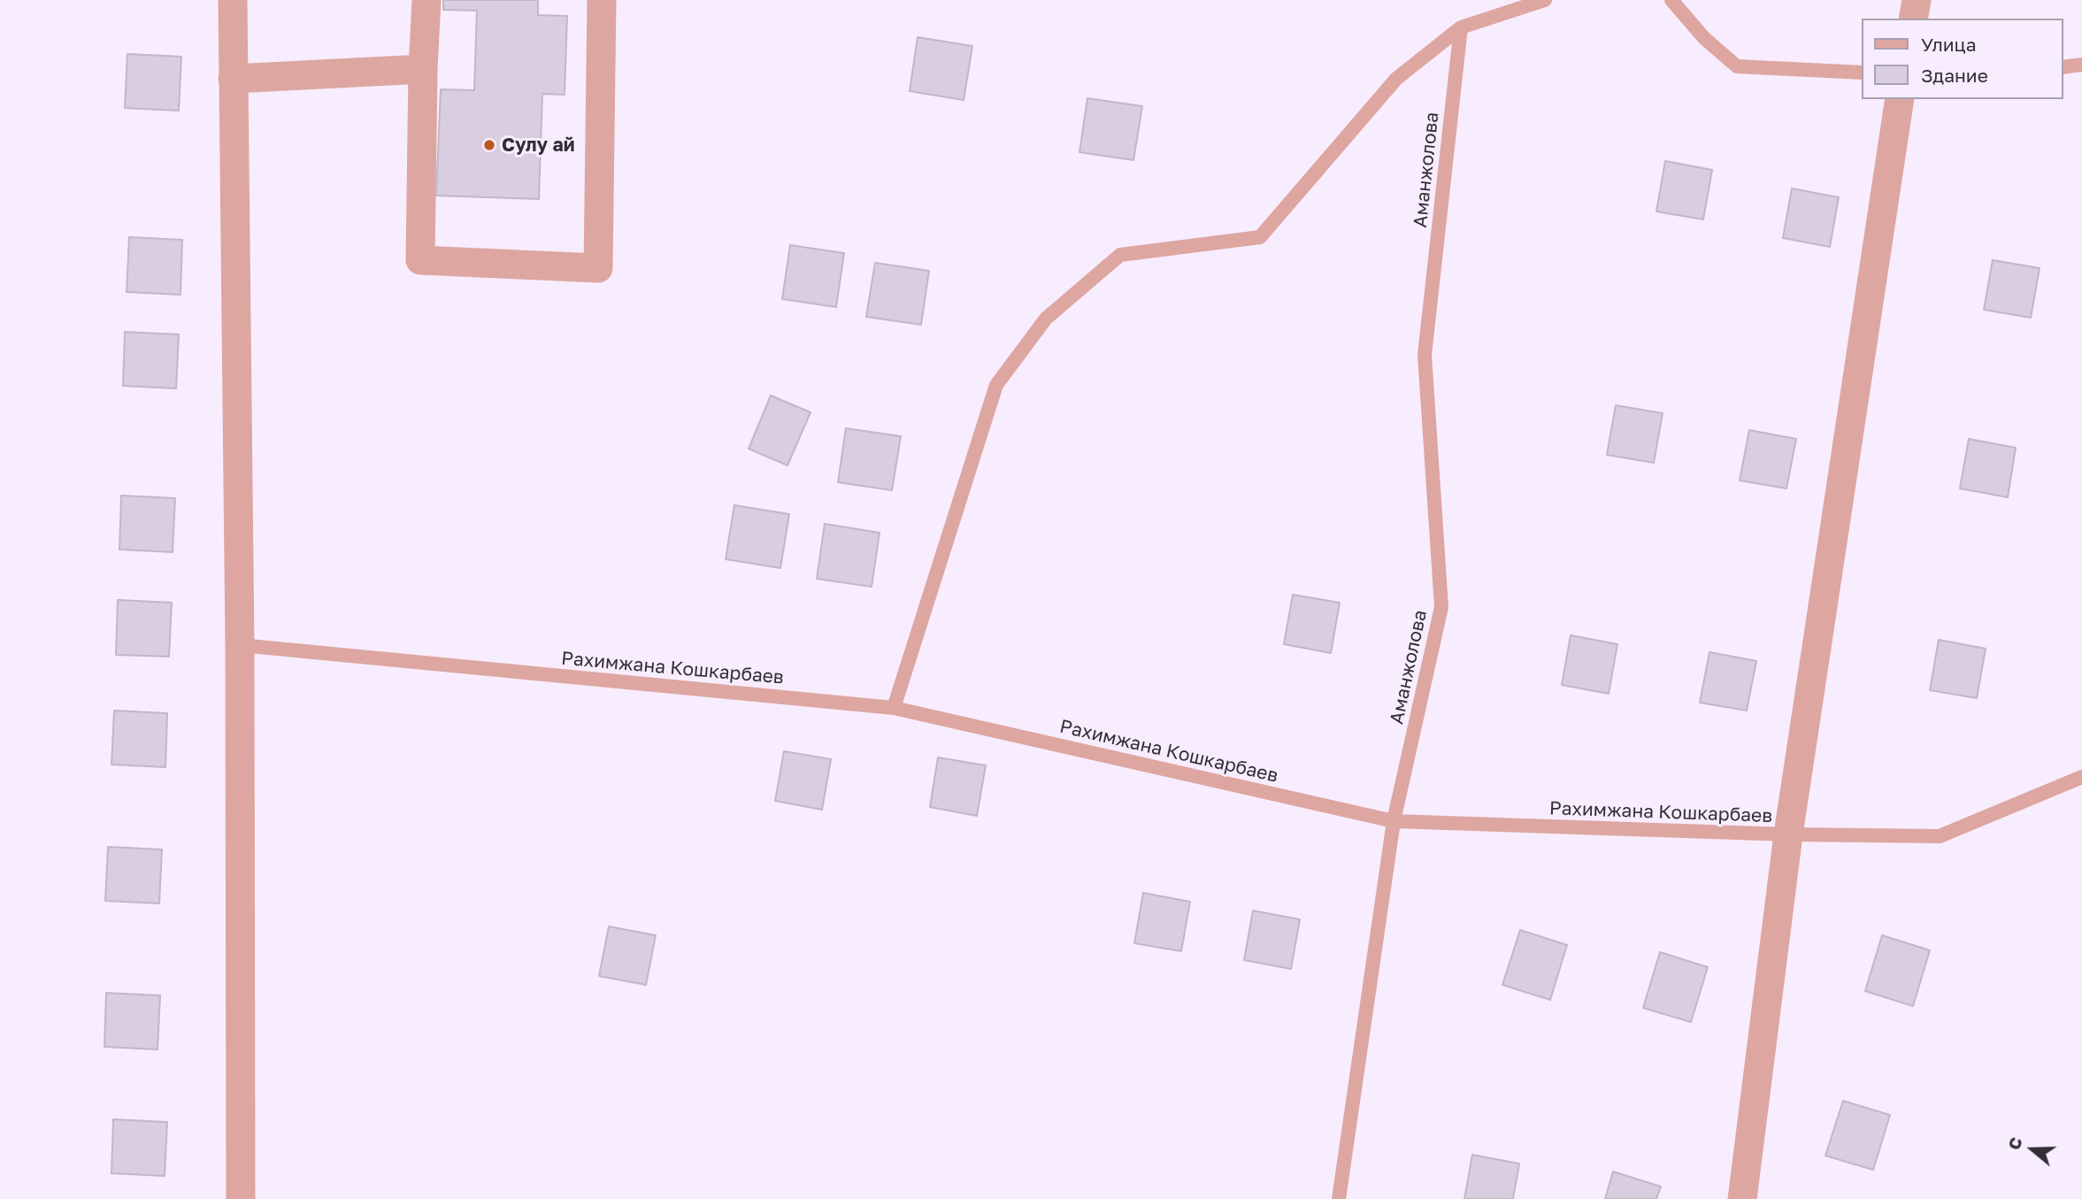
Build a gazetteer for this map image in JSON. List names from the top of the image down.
{
  "streets": {
    "lane": ["Аманжолова", "Рахимжана Кошкарбаев"]
  },
  "crossings": [
    ["Аманжолова", "Рахимжана Кошкарбаев"]
  ],
  "places": ["Сулу ай"],
  "legend": ["Улица", "Здание"],
  "north": "left"
}
